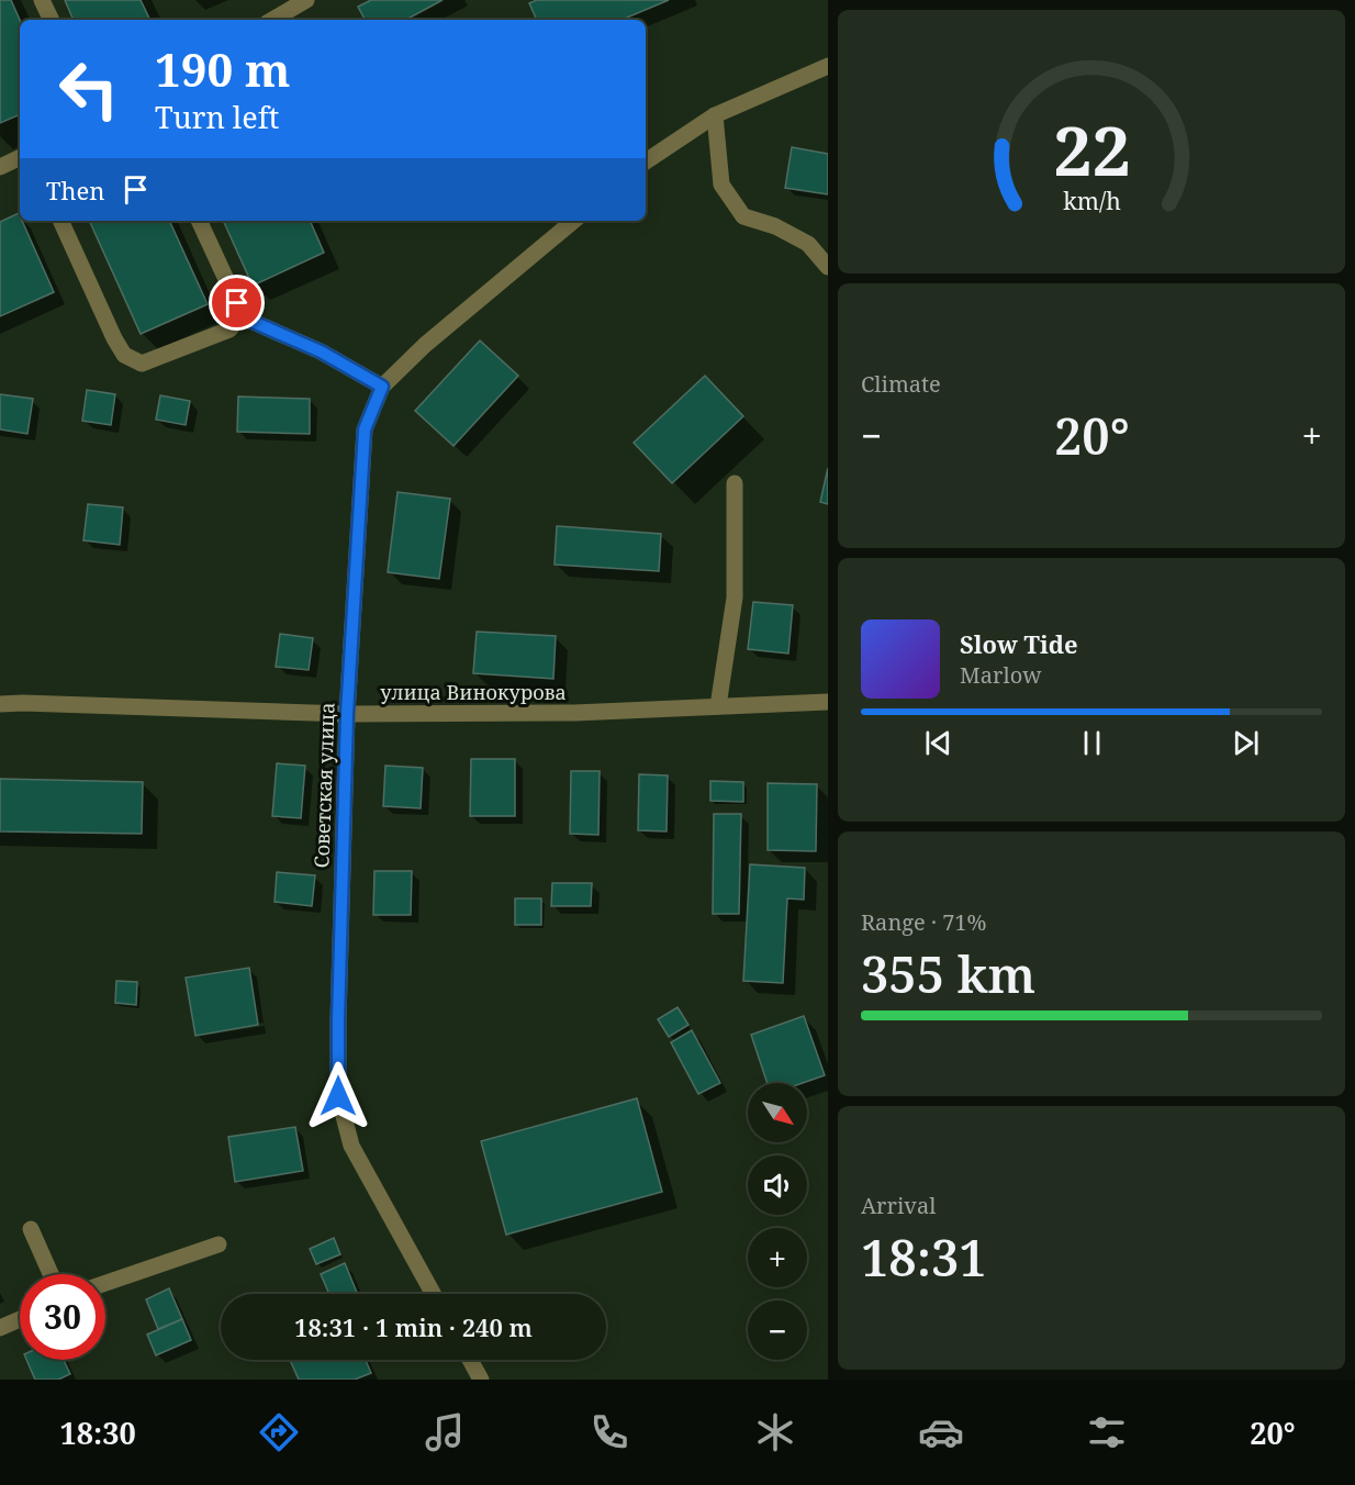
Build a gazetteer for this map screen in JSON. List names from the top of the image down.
{
  "streets": {
    "street": ["улица Винокурова", "Советская улица"]
  },
  "crossings": [
    ["улица Винокурова", "Советская улица"]
  ],
  "north": "bottom right",
  "page": {
    "turn": ["190 m", "Turn left"],
    "then": "Then",
    "tile": [
      "Climate",
      ["Range · 71%", "355 km"],
      ["Arrival", "18:31"]
    ],
    "heat": ["−", "20°", "+"],
    "song": ["Slow Tide", "Marlow"],
    "map_buttons": ["+", "−"],
    "limit": "30",
    "trip": "18:31 · 1 min · 240 m",
    "tabs": ["18:30", "20°"],
    "gauge": ["22", "km/h"]
  }
}
